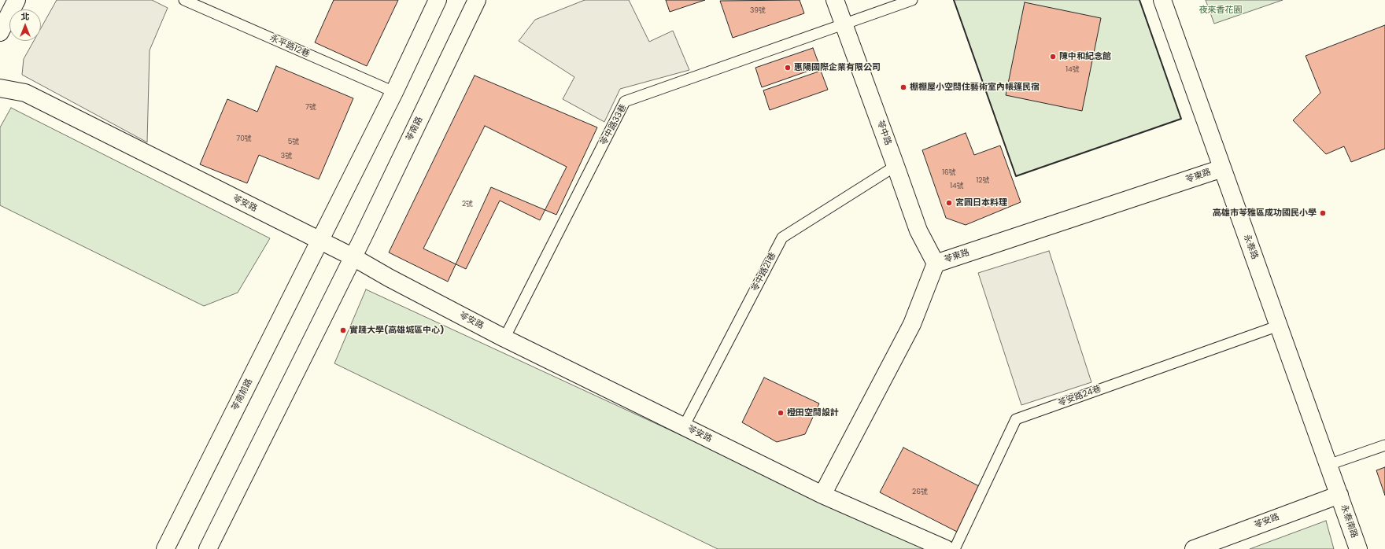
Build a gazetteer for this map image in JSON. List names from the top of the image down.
{
  "streets": {
    "street": [
      "苓南路",
      "苓中路",
      "苓東路",
      "苓安路",
      "永泰路",
      "苓南前路",
      "永泰南路"
    ],
    "lane": [
      "永平路12巷",
      "苓中路33巷",
      "苓中路21巷",
      "苓安路24巷"
    ]
  },
  "crossings": [
    ["苓中路33巷", "苓中路"],
    ["苓中路33巷", "苓安路"],
    ["苓南路", "苓安路"],
    ["苓中路", "苓東路"],
    ["苓中路", "苓中路21巷"],
    ["苓東路", "苓安路"],
    ["苓東路", "永泰路"],
    ["苓安路", "永泰路"],
    ["苓安路", "苓中路21巷"],
    ["苓安路", "苓南前路"],
    ["苓安路", "永泰南路"],
    ["永泰路", "苓安路24巷"],
    ["永泰路", "永泰南路"]
  ],
  "parks": ["夜來香花園"],
  "places": [
    "陳中和紀念館",
    "惠陽國際企業有限公司",
    "棚棚屋小空間住藝術室內帳篷民宿",
    "宮圓日本料理",
    "高雄市苓雅區成功國民小學",
    "實踐大學(高雄城區中心)",
    "橙田空間設計"
  ],
  "house_numbers": [
    "39號",
    "14號",
    "7號",
    "70號",
    "5號",
    "3號",
    "16號",
    "12號",
    "14號",
    "2號",
    "26號"
  ],
  "north": "top"
}
